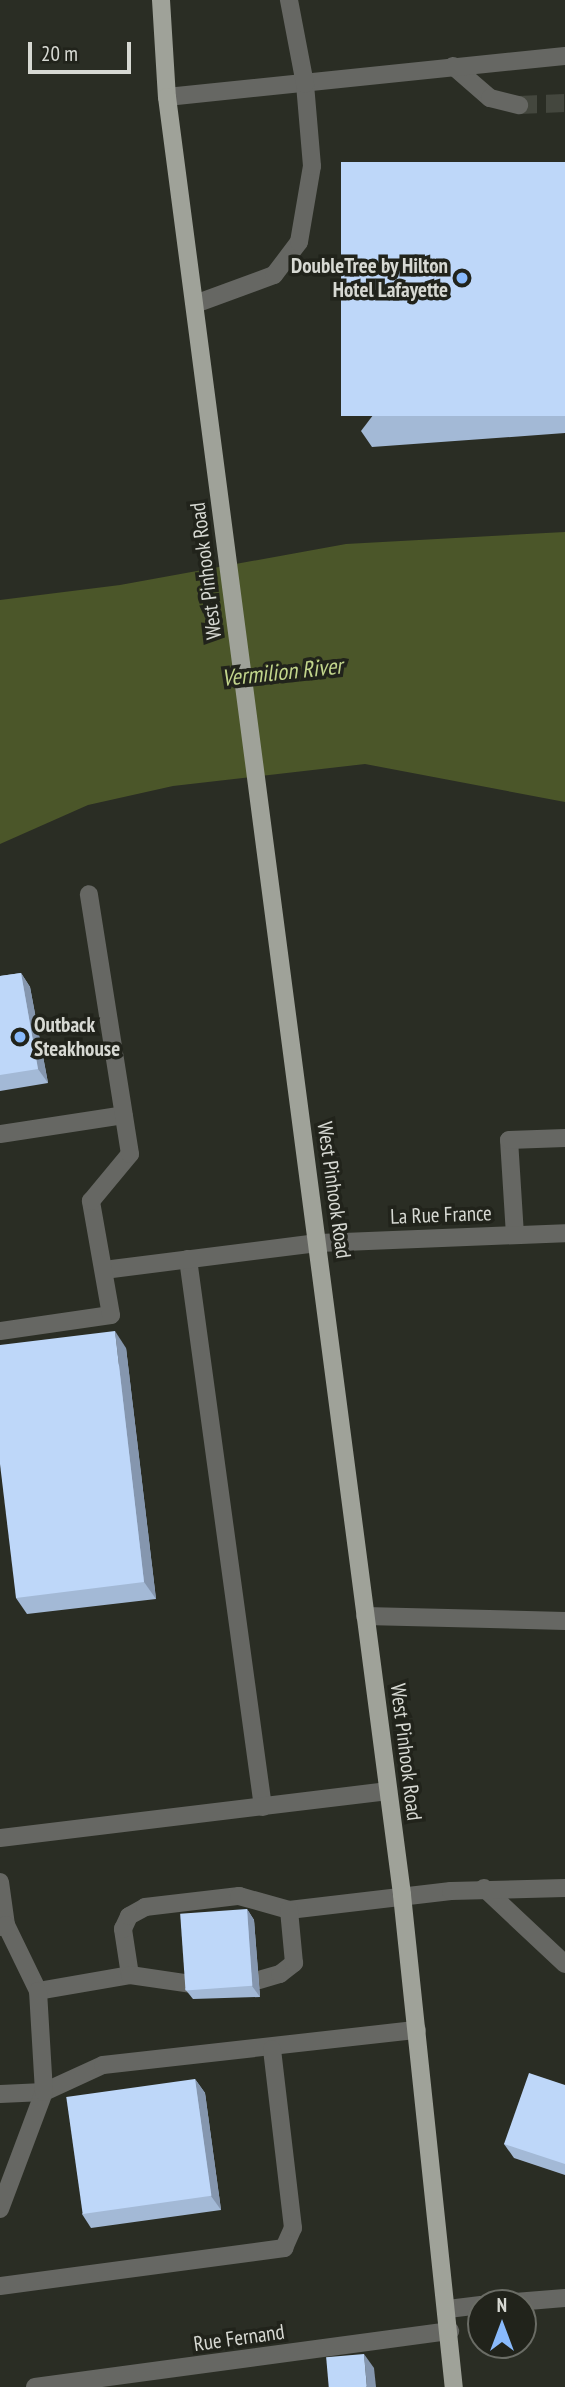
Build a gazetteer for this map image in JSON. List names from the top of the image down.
{
  "streets": {
    "main road": ["West Pinhook Road"],
    "street": ["La Rue France", "Rue Fernand"]
  },
  "crossings": [
    ["West Pinhook Road", "La Rue France"],
    ["West Pinhook Road", "Rue Fernand"]
  ],
  "water": ["Vermilion River"],
  "places": ["DoubleTree by Hilton Hotel Lafayette", "Outback Steakhouse"],
  "scale_bar": "20 m",
  "north": "top"
}
